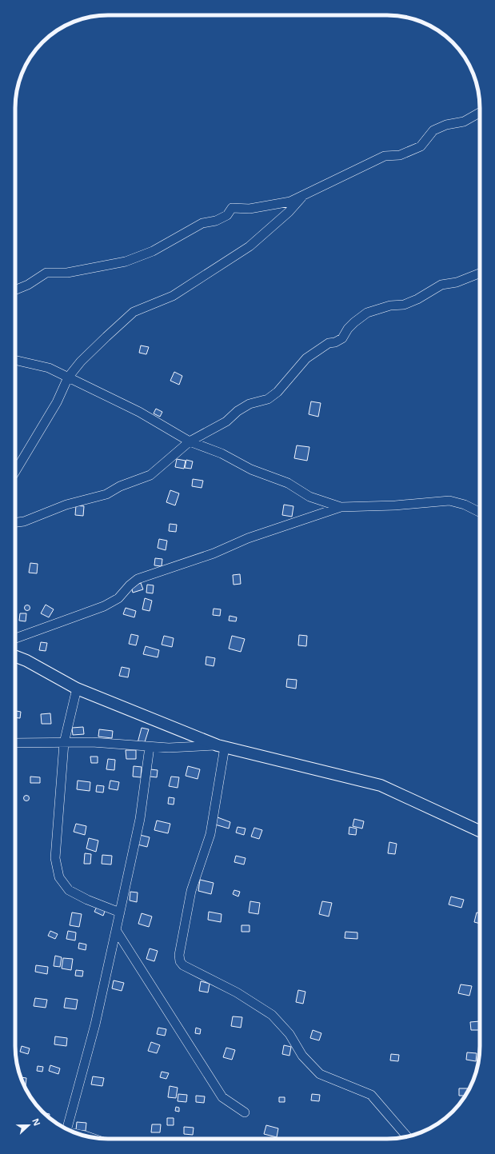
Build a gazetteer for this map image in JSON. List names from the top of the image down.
{
  "north": "right"
}
